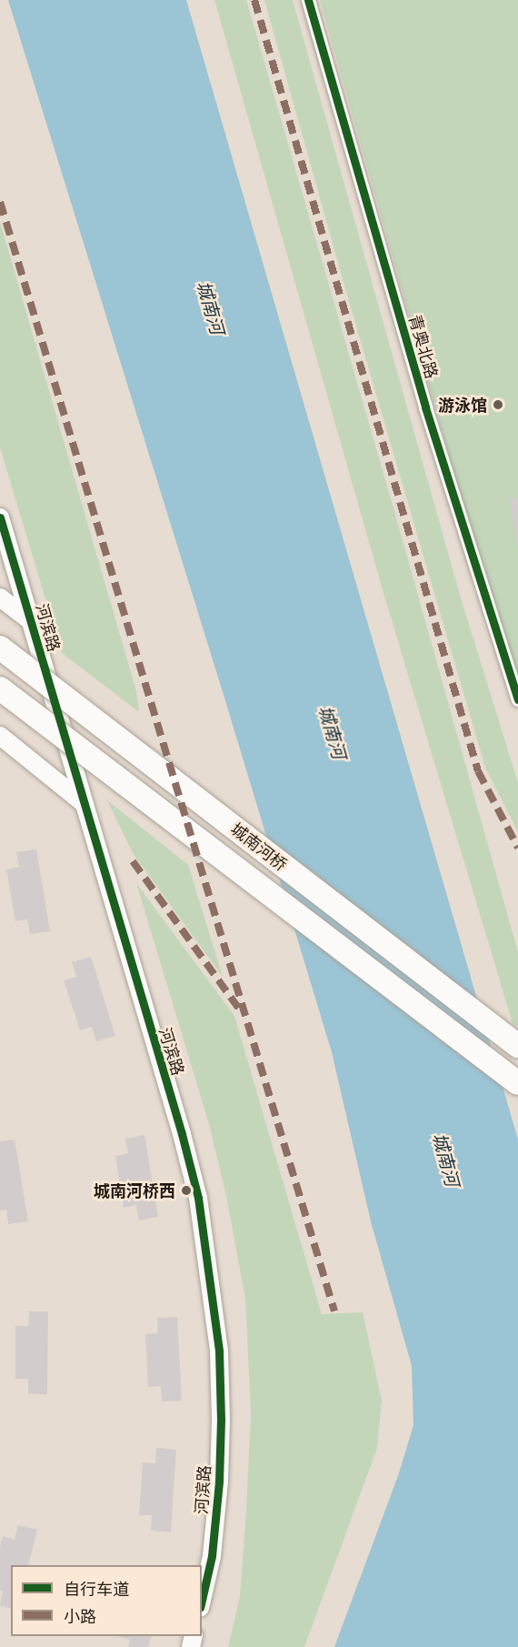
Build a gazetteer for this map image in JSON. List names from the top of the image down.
{
  "streets": {
    "highway": ["城南河桥"],
    "street": ["青奥北路", "河滨路"]
  },
  "water": ["城南河"],
  "places": ["游泳馆", "城南河桥西"],
  "legend": ["自行车道", "小路"]
}
